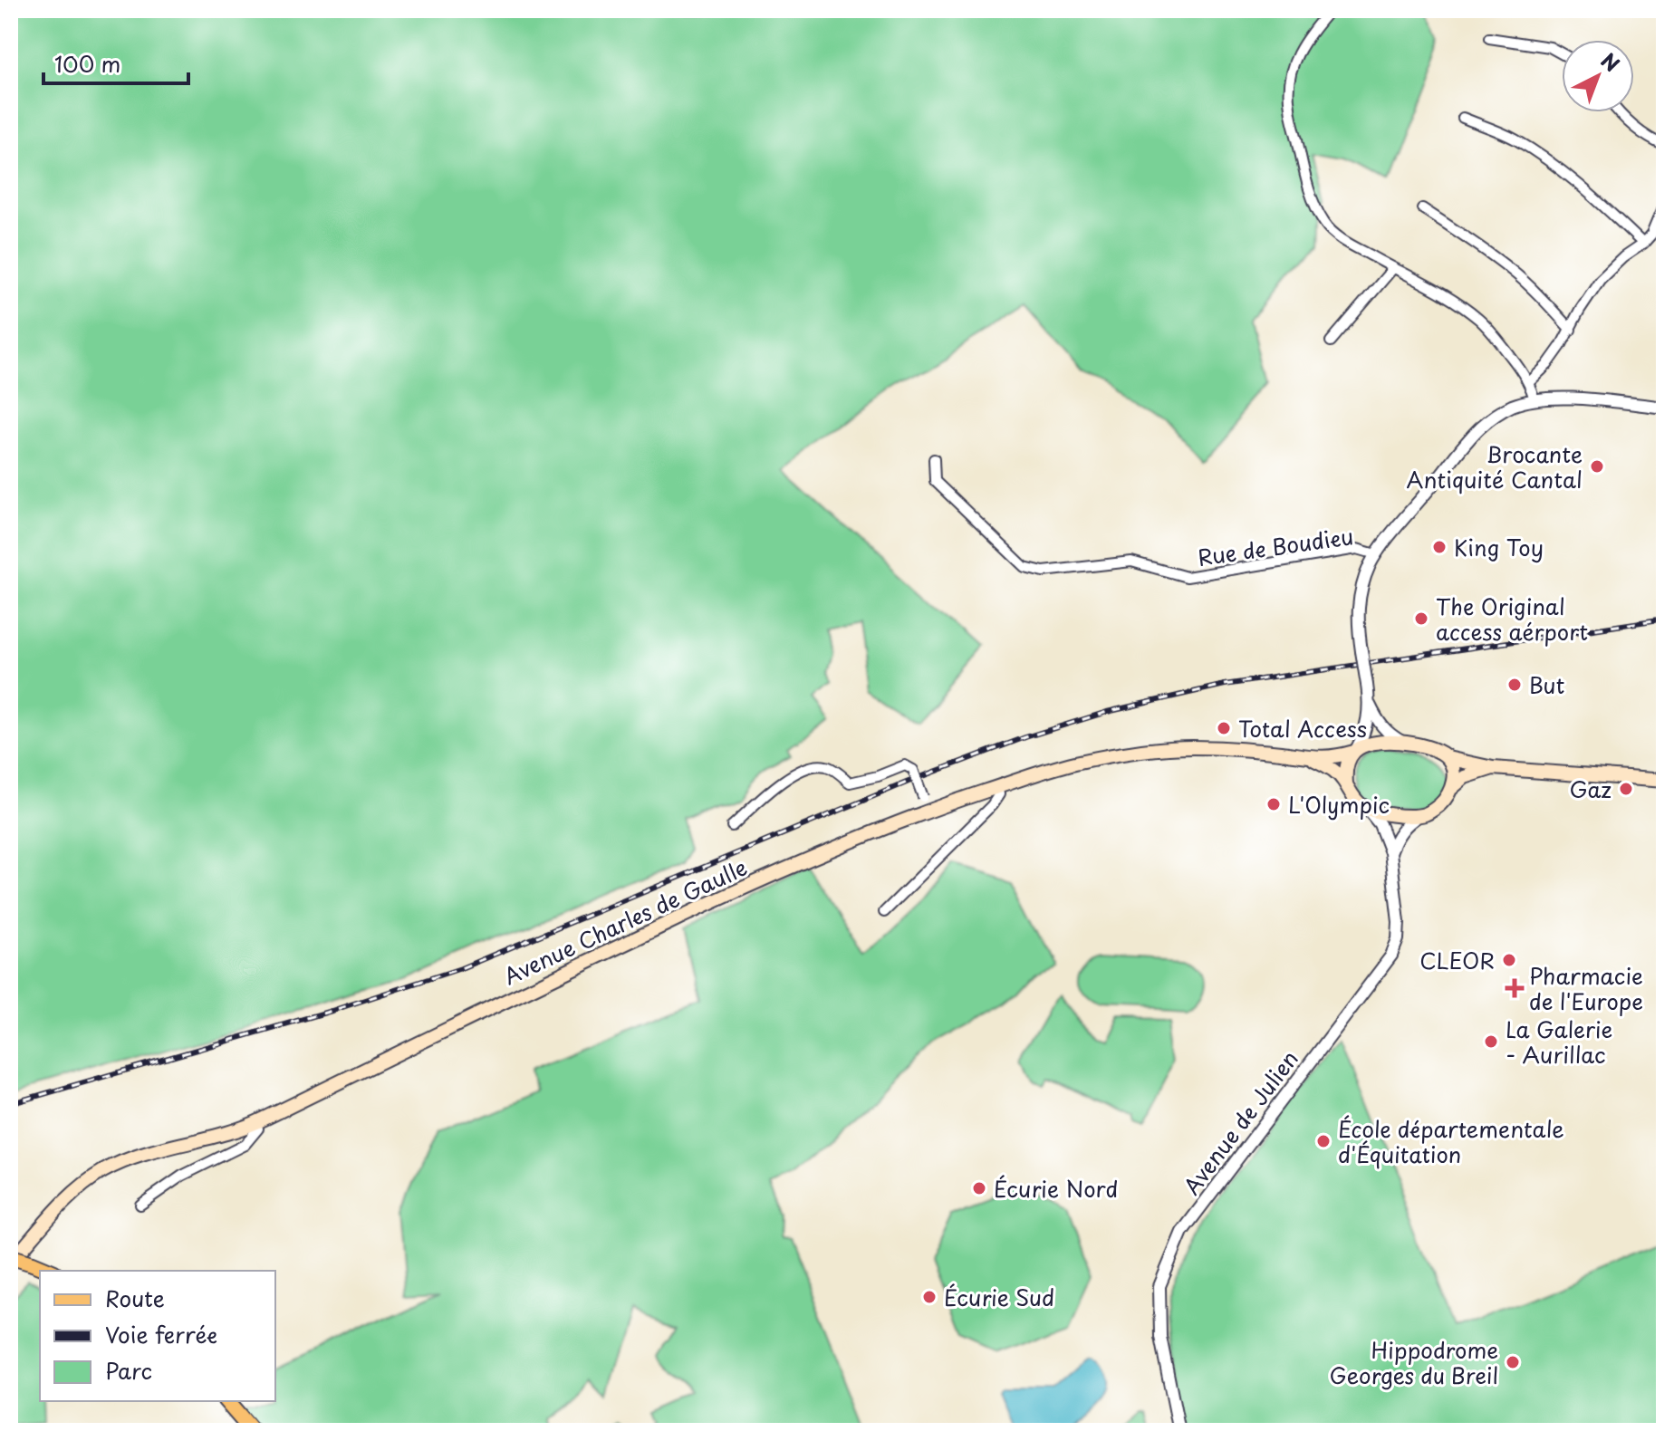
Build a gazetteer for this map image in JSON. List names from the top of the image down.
{
  "streets": {
    "main road": ["Avenue Charles de Gaulle"],
    "street": ["Rue de Boudieu", "Avenue de Julien"]
  },
  "crossings": [
    ["Avenue Charles de Gaulle", "Avenue de Julien"]
  ],
  "places": {
    "other": [
      "Brocante Antiquité Cantal",
      "King Toy",
      "The Original access aérport",
      "But",
      "Total Access",
      "Gaz",
      "L'Olympic",
      "CLEOR",
      "La Galerie - Aurillac",
      "École départementale d'Équitation",
      "Écurie Nord",
      "Écurie Sud",
      "Hippodrome Georges du Breil"
    ],
    "health": ["Pharmacie de l'Europe"]
  },
  "legend": ["Route", "Voie ferrée", "Parc"],
  "scale_bar": "100 m",
  "north": "top right"
}
